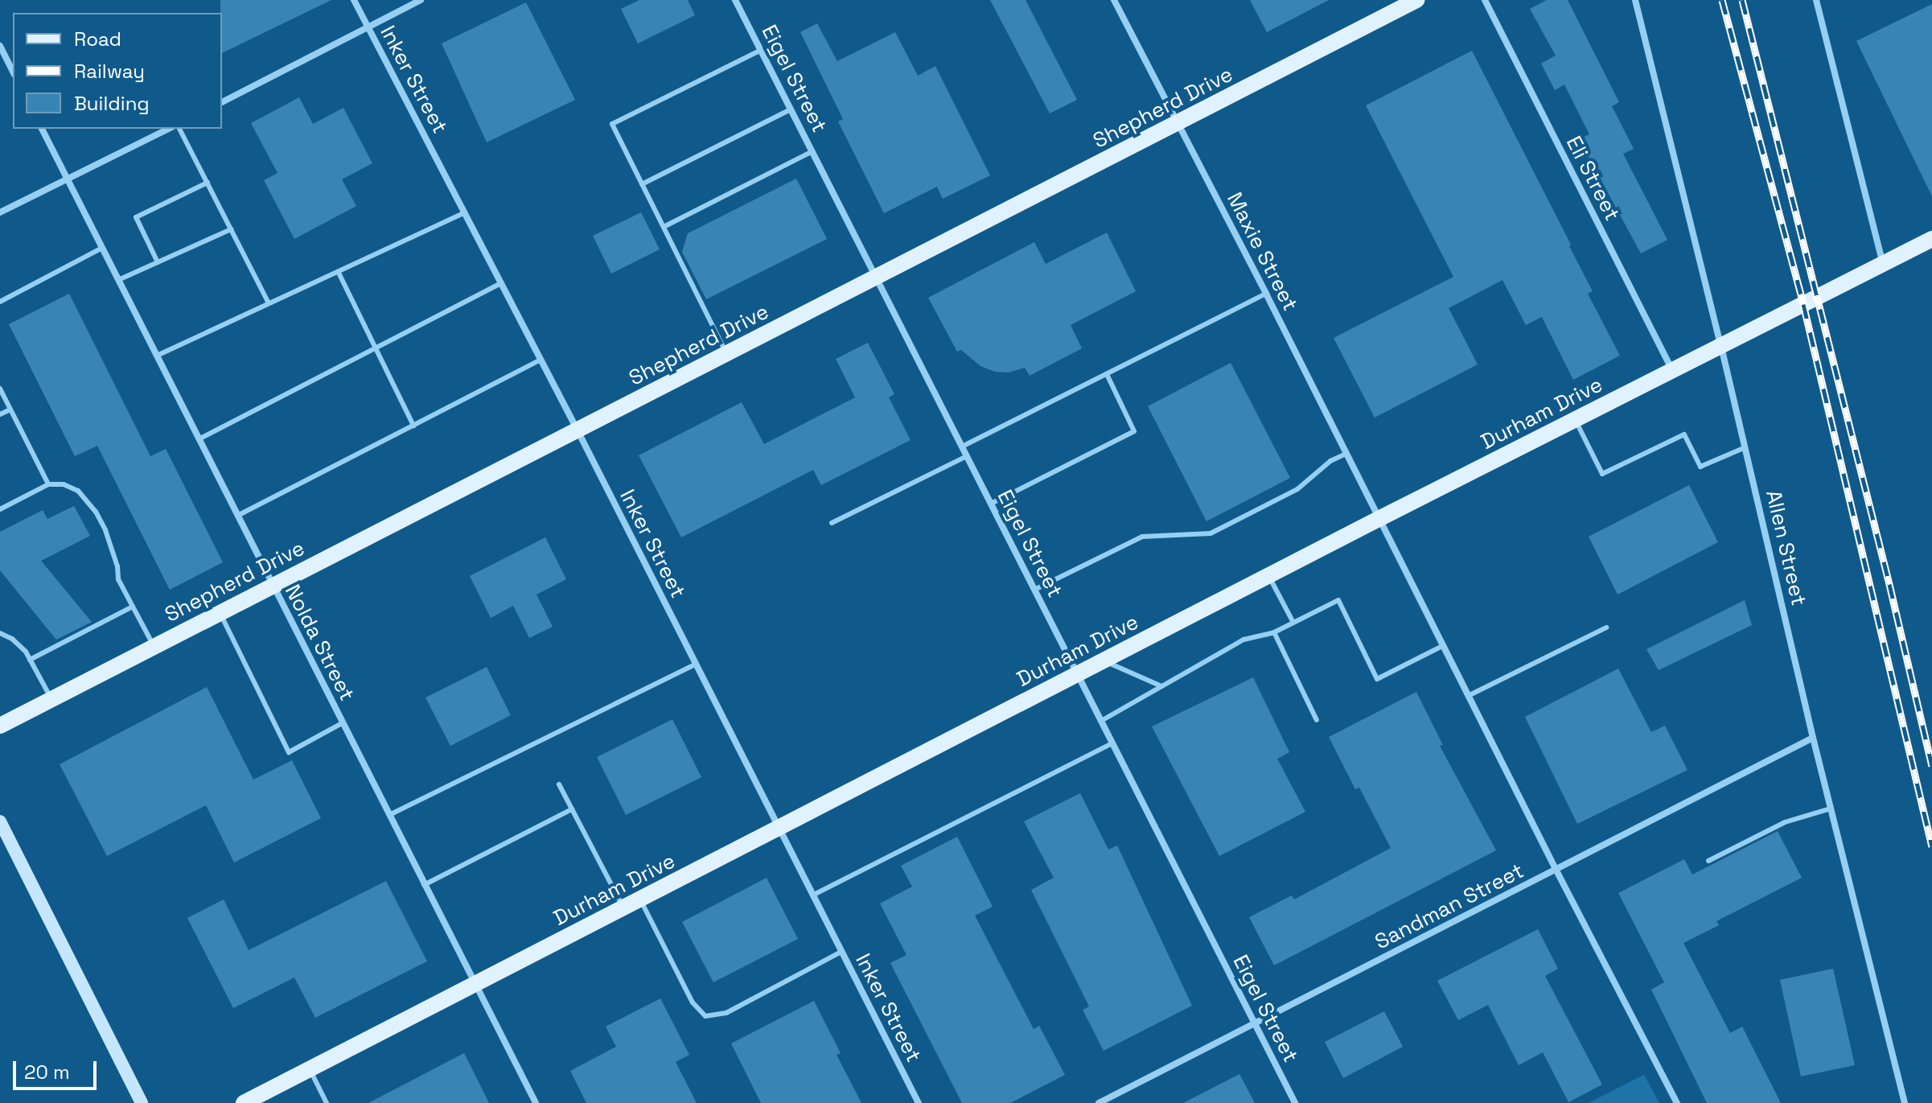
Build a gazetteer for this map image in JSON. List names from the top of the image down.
{
  "streets": {
    "main road": ["Shepherd Drive", "Durham Drive"],
    "street": [
      "Eigel Street",
      "Inker Street",
      "Eli Street",
      "Maxie Street",
      "Allen Street",
      "Nolda Street",
      "Sandman Street"
    ]
  },
  "crossings": [
    ["Eigel Street", "Shepherd Drive"],
    ["Eigel Street", "Durham Drive"],
    ["Eigel Street", "Sandman Street"],
    ["Inker Street", "Shepherd Drive"],
    ["Inker Street", "Durham Drive"],
    ["Shepherd Drive", "Maxie Street"],
    ["Shepherd Drive", "Nolda Street"],
    ["Eli Street", "Durham Drive"],
    ["Maxie Street", "Durham Drive"],
    ["Maxie Street", "Sandman Street"],
    ["Durham Drive", "Allen Street"],
    ["Durham Drive", "Nolda Street"],
    ["Allen Street", "Sandman Street"]
  ],
  "legend": ["Road", "Railway", "Building"],
  "scale_bar": "20 m"
}
